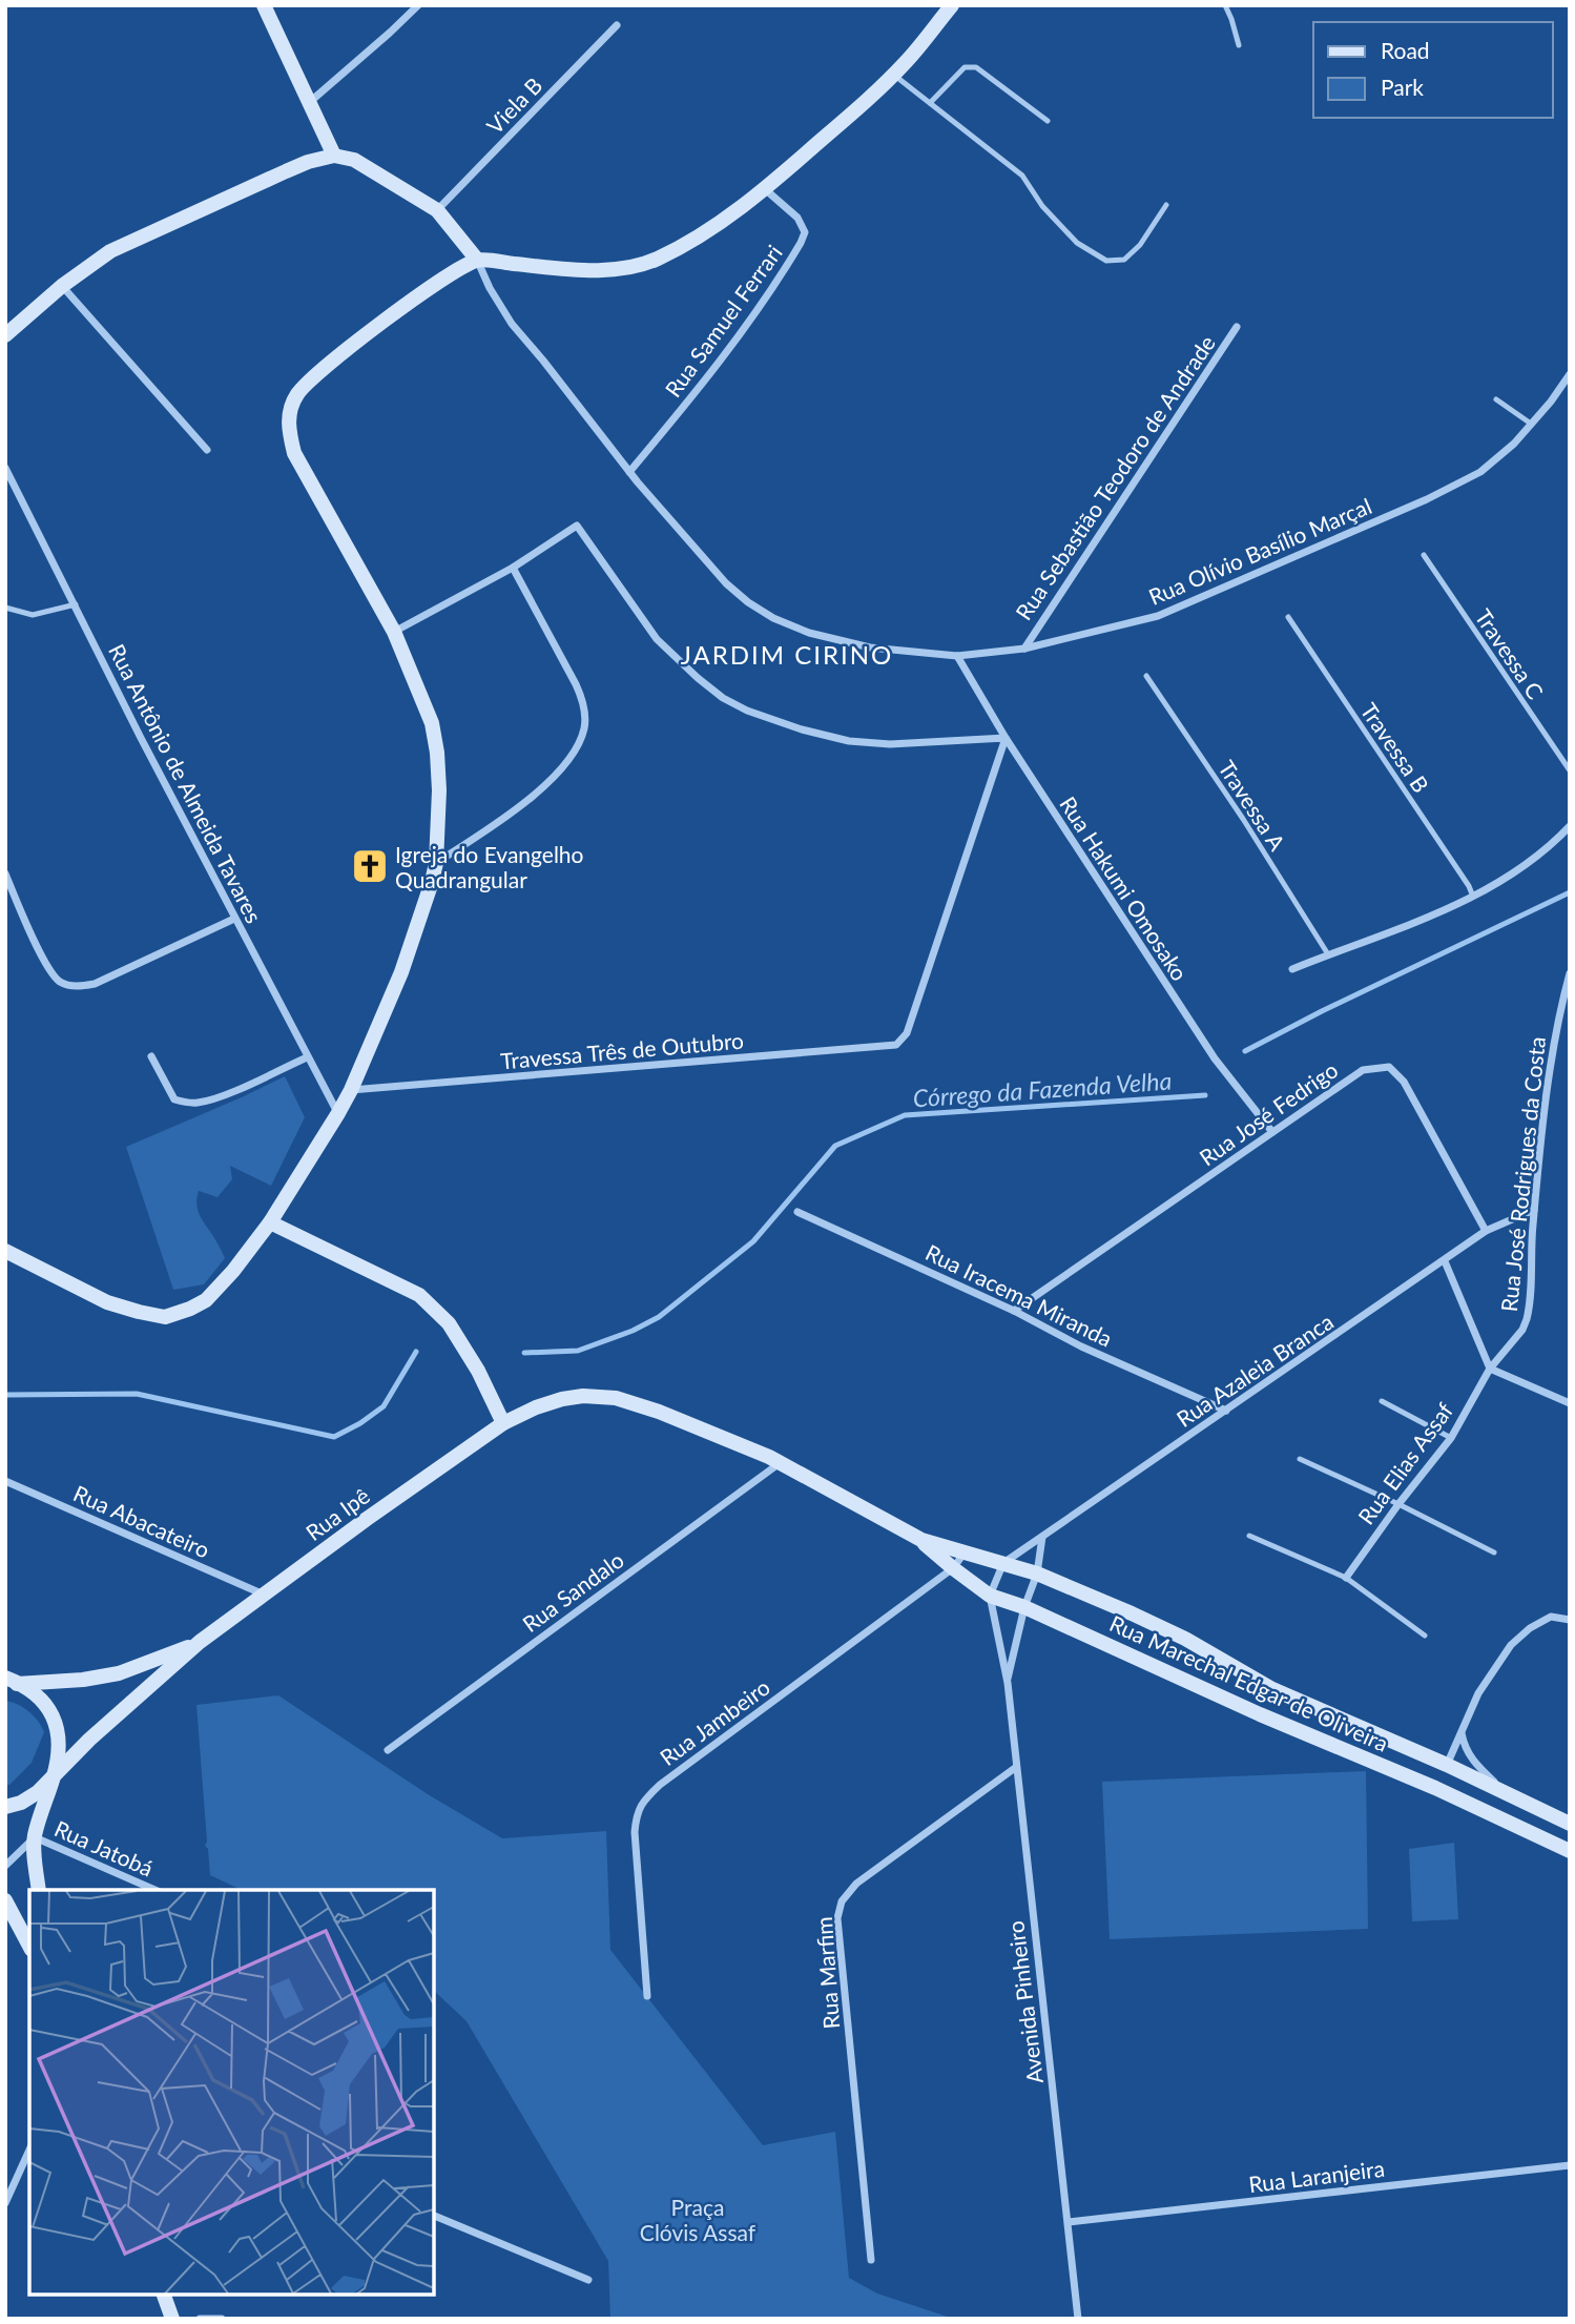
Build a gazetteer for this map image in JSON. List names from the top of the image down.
{
  "streets": {
    "main road": ["Rua Ipê", "Rua Marechal Edgar de Oliveira"],
    "street": [
      "Viela B",
      "Rua Samuel Ferrari",
      "Rua Sebastião Teodoro de Andrade",
      "Rua Olívio Basílio Marçal",
      "Rua Antônio de Almeida Tavares",
      "Rua Hakumi Omosako",
      "Travessa Três de Outubro",
      "Rua José Fedrigo",
      "Rua José Rodrigues da Costa",
      "Rua Iracema Miranda",
      "Rua Azaleia Branca",
      "Rua Elias Assaf",
      "Rua Abacateiro",
      "Rua Sandalo",
      "Rua Jambeiro",
      "Rua Jatobá",
      "Rua Marfim",
      "Avenida Pinheiro",
      "Rua Laranjeira"
    ],
    "lane": ["Travessa C", "Travessa B", "Travessa A"]
  },
  "crossings": [
    ["Rua Samuel Ferrari", "Rua Olívio Basílio Marçal"],
    ["Rua Sebastião Teodoro de Andrade", "Rua Olívio Basílio Marçal"],
    ["Rua Olívio Basílio Marçal", "Rua Hakumi Omosako"],
    ["Rua Hakumi Omosako", "Travessa Três de Outubro"],
    ["Rua Hakumi Omosako", "Rua José Fedrigo"],
    ["Rua José Fedrigo", "Rua Iracema Miranda"],
    ["Rua José Fedrigo", "Rua Azaleia Branca"],
    ["Rua José Rodrigues da Costa", "Rua Azaleia Branca"],
    ["Rua José Rodrigues da Costa", "Rua Elias Assaf"],
    ["Rua Iracema Miranda", "Rua Azaleia Branca"],
    ["Rua Azaleia Branca", "Rua Marechal Edgar de Oliveira"],
    ["Rua Ipê", "Rua Abacateiro"],
    ["Rua Ipê", "Rua Marechal Edgar de Oliveira"],
    ["Rua Sandalo", "Rua Marechal Edgar de Oliveira"],
    ["Rua Marechal Edgar de Oliveira", "Rua Jambeiro"],
    ["Rua Marechal Edgar de Oliveira", "Avenida Pinheiro"],
    ["Rua Marfim", "Avenida Pinheiro"],
    ["Avenida Pinheiro", "Rua Laranjeira"]
  ],
  "districts": ["JARDIM CIRINO"],
  "water": ["Córrego da Fazenda Velha"],
  "parks": ["Praça Clóvis Assaf"],
  "places": {
    "church": ["Igreja do Evangelho Quadrangular"]
  },
  "legend": ["Road", "Park"]
}
